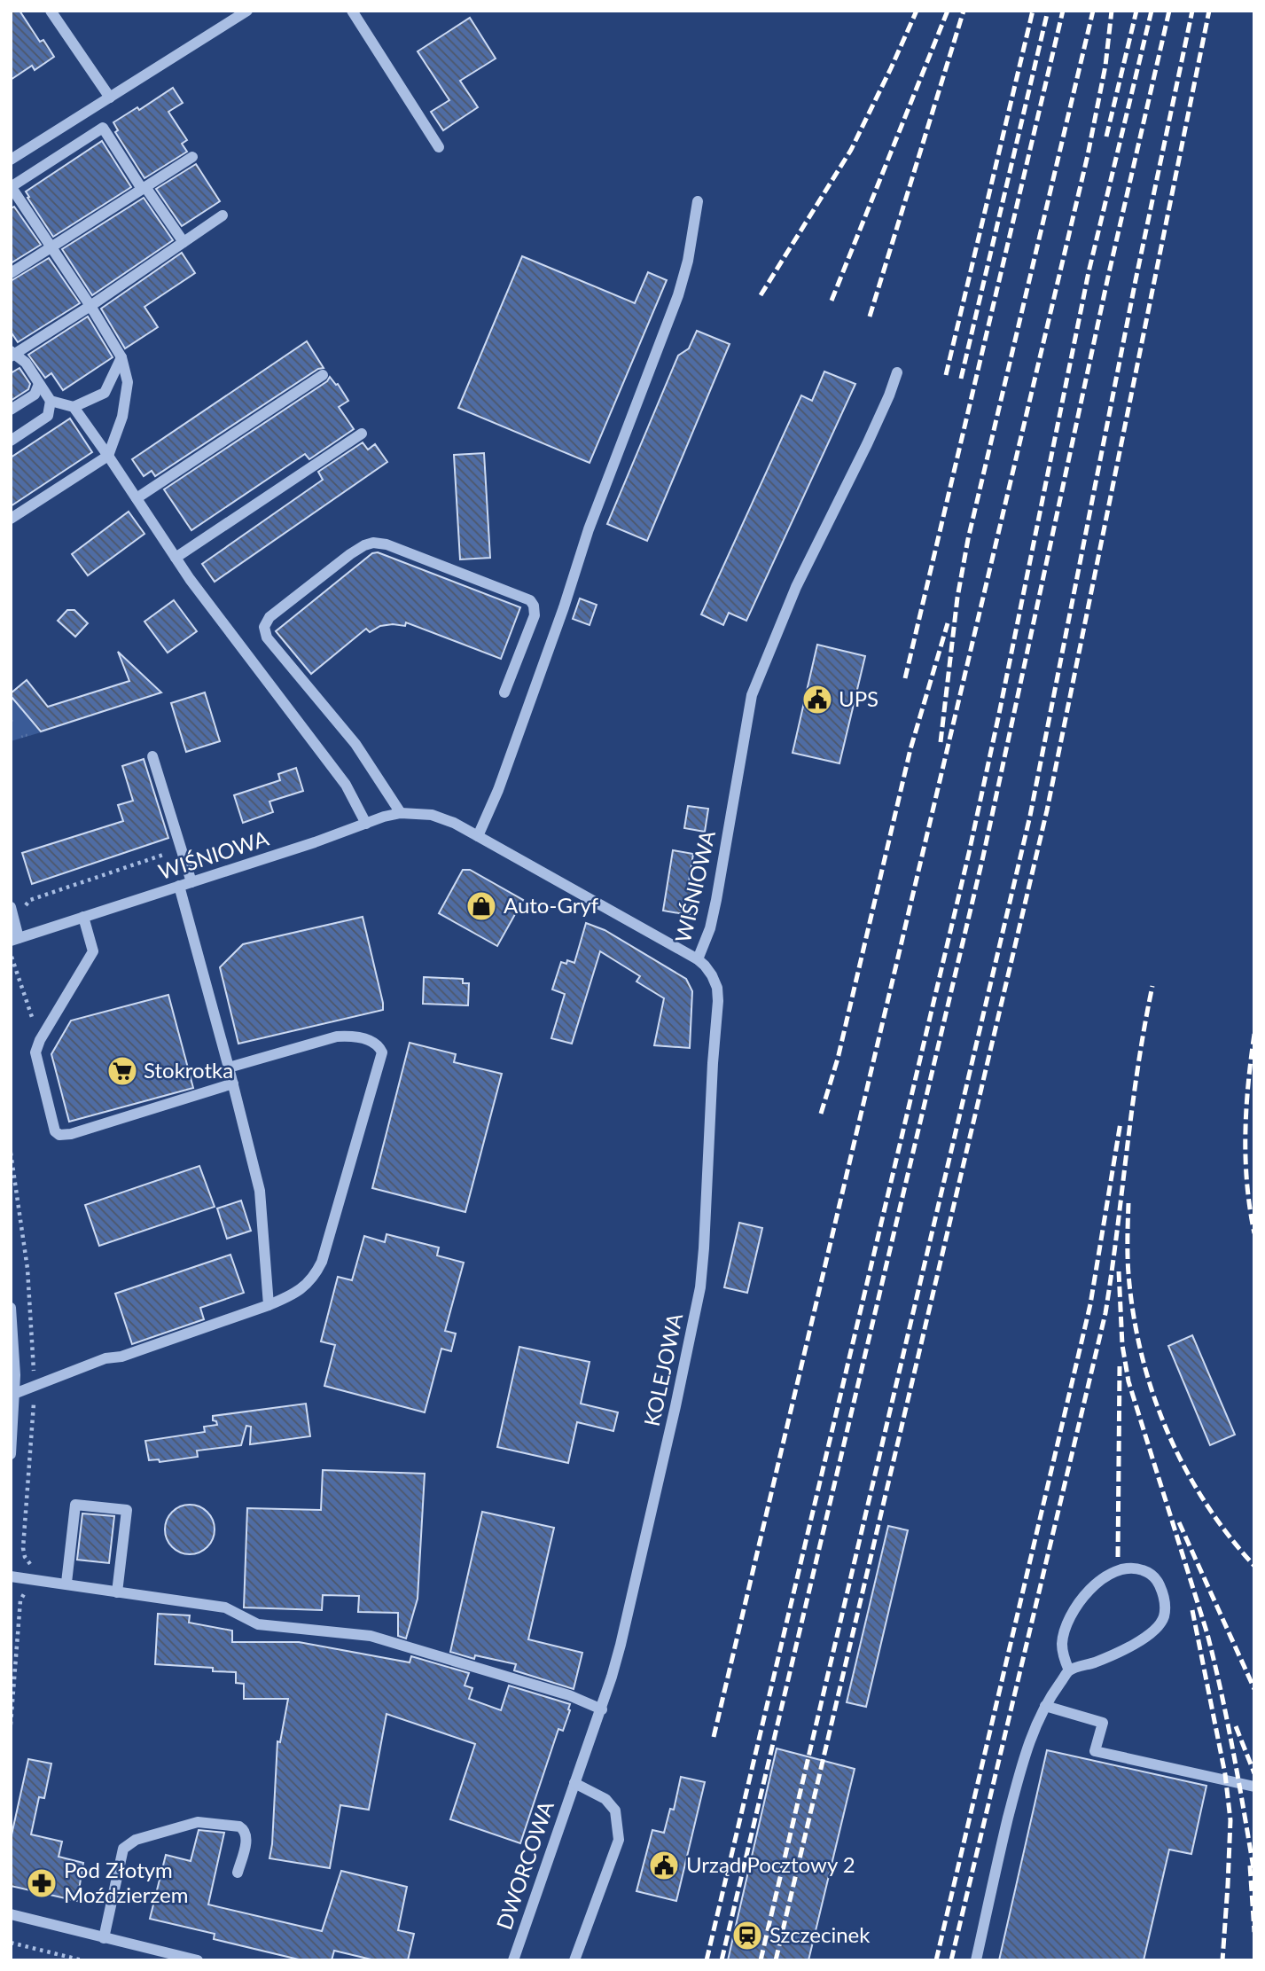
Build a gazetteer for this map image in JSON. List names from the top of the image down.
{
  "streets": {
    "street": ["WIŚNIOWA", "KOLEJOWA", "DWORCOWA"]
  },
  "crossings": [
    ["WIŚNIOWA", "KOLEJOWA"],
    ["KOLEJOWA", "DWORCOWA"]
  ],
  "places": {
    "public building": ["UPS", "Urząd Pocztowy 2"],
    "shop": ["Auto-Gryf"],
    "supermarket": ["Stokrotka"],
    "pharmacy": ["Pod Złotym Moździerzem"],
    "station": ["Szczecinek"]
  }
}
